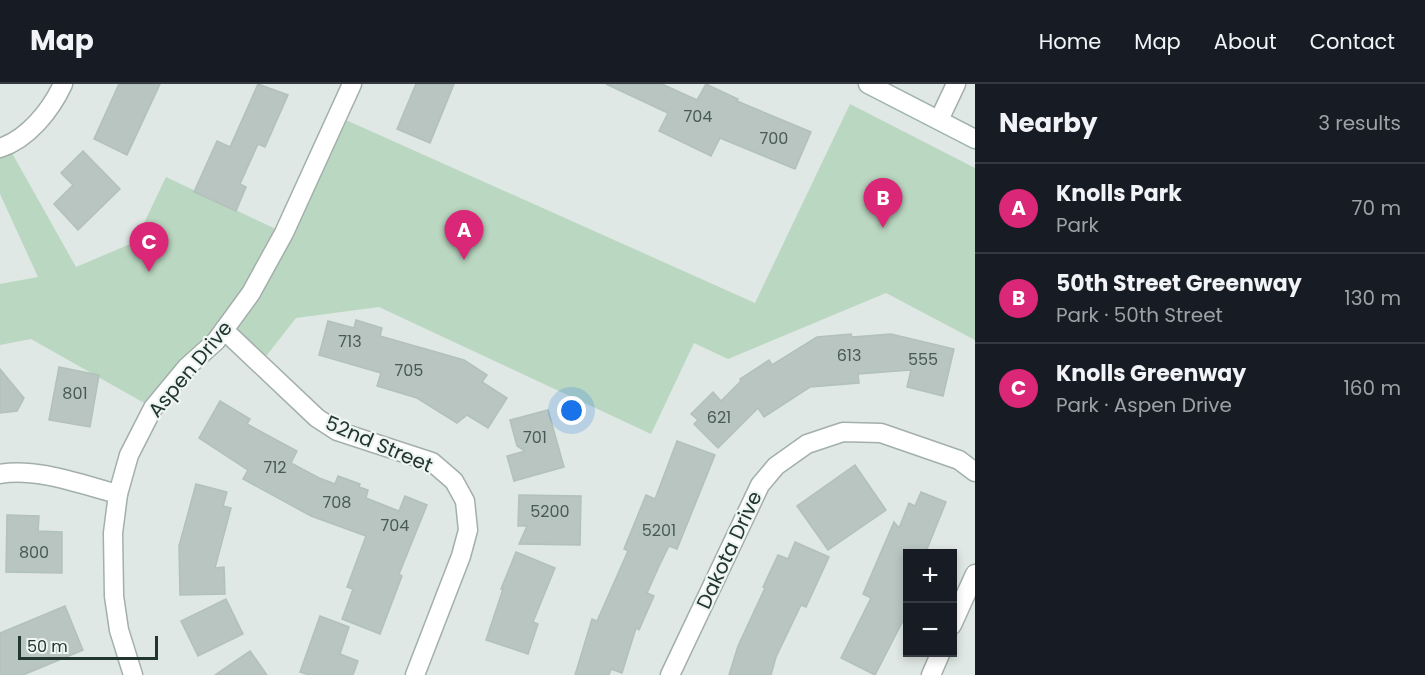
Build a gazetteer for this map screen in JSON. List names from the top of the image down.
{
  "streets": {
    "street": ["Aspen Drive", "52nd Street", "Dakota Drive"]
  },
  "crossings": [
    ["Aspen Drive", "52nd Street"]
  ],
  "house_numbers": [
    "704",
    "700",
    "713",
    "613",
    "555",
    "705",
    "801",
    "621",
    "701",
    "712",
    "708",
    "5200",
    "704",
    "5201",
    "800"
  ],
  "scale_bar": "50 m",
  "page": {
    "header": "Map",
    "nav": [
      "Home",
      "Map",
      "About",
      "Contact"
    ],
    "heading": ["Nearby", "3 results"],
    "list": [
      {
        "mark": "A",
        "name": "Knolls Park",
        "note": "Park",
        "value": "70 m"
      },
      {
        "mark": "B",
        "name": "50th Street Greenway",
        "note": "Park · 50th Street",
        "value": "130 m"
      },
      {
        "mark": "C",
        "name": "Knolls Greenway",
        "note": "Park · Aspen Drive",
        "value": "160 m"
      }
    ],
    "pins": ["B", "A", "C"],
    "map_buttons": ["+", "−"],
    "scale": "50 m"
  }
}
